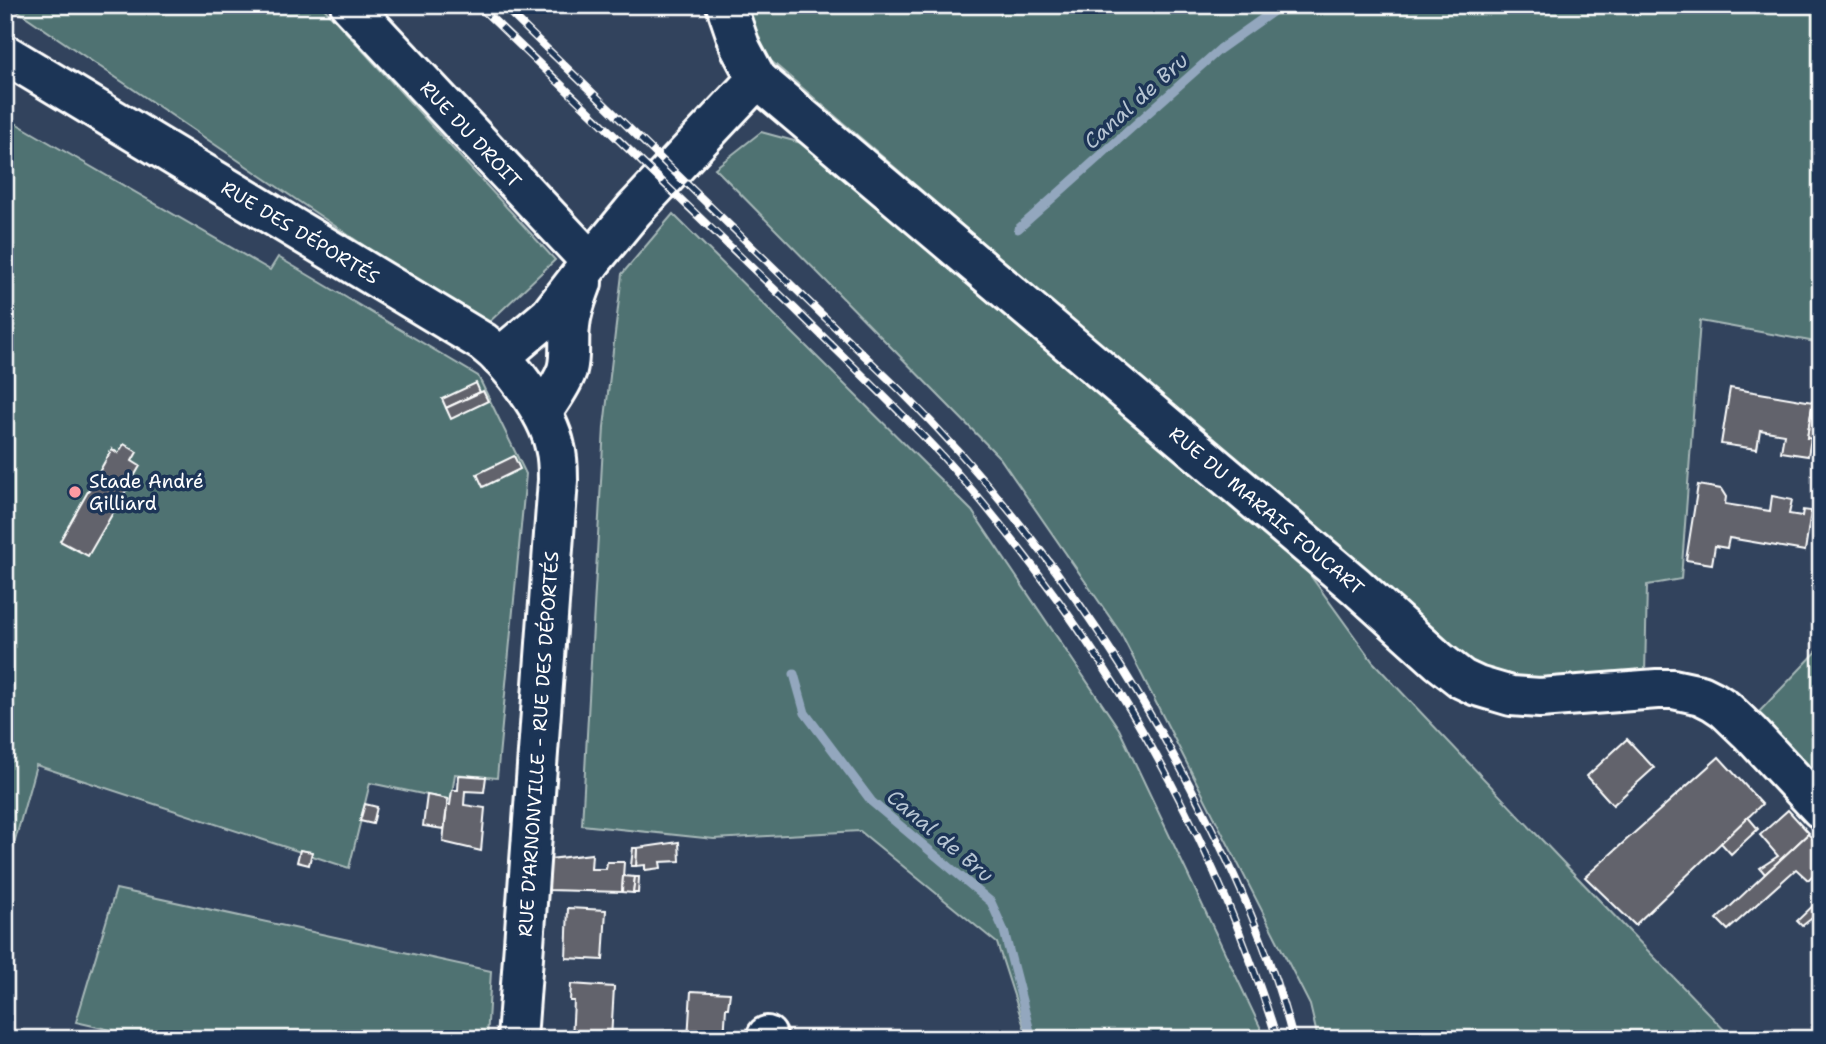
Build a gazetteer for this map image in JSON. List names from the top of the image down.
{
  "streets": {
    "street": [
      "RUE DU DROIT",
      "RUE DES DÉPORTÉS",
      "RUE DU MARAIS FOUCART",
      "RUE D'ARNONVILLE - RUE DES DÉPORTÉS"
    ]
  },
  "crossings": [
    ["RUE DES DÉPORTÉS", "RUE D'ARNONVILLE - RUE DES DÉPORTÉS"]
  ],
  "water": ["Canal de Bru"],
  "places": ["Stade André Gilliard"]
}
